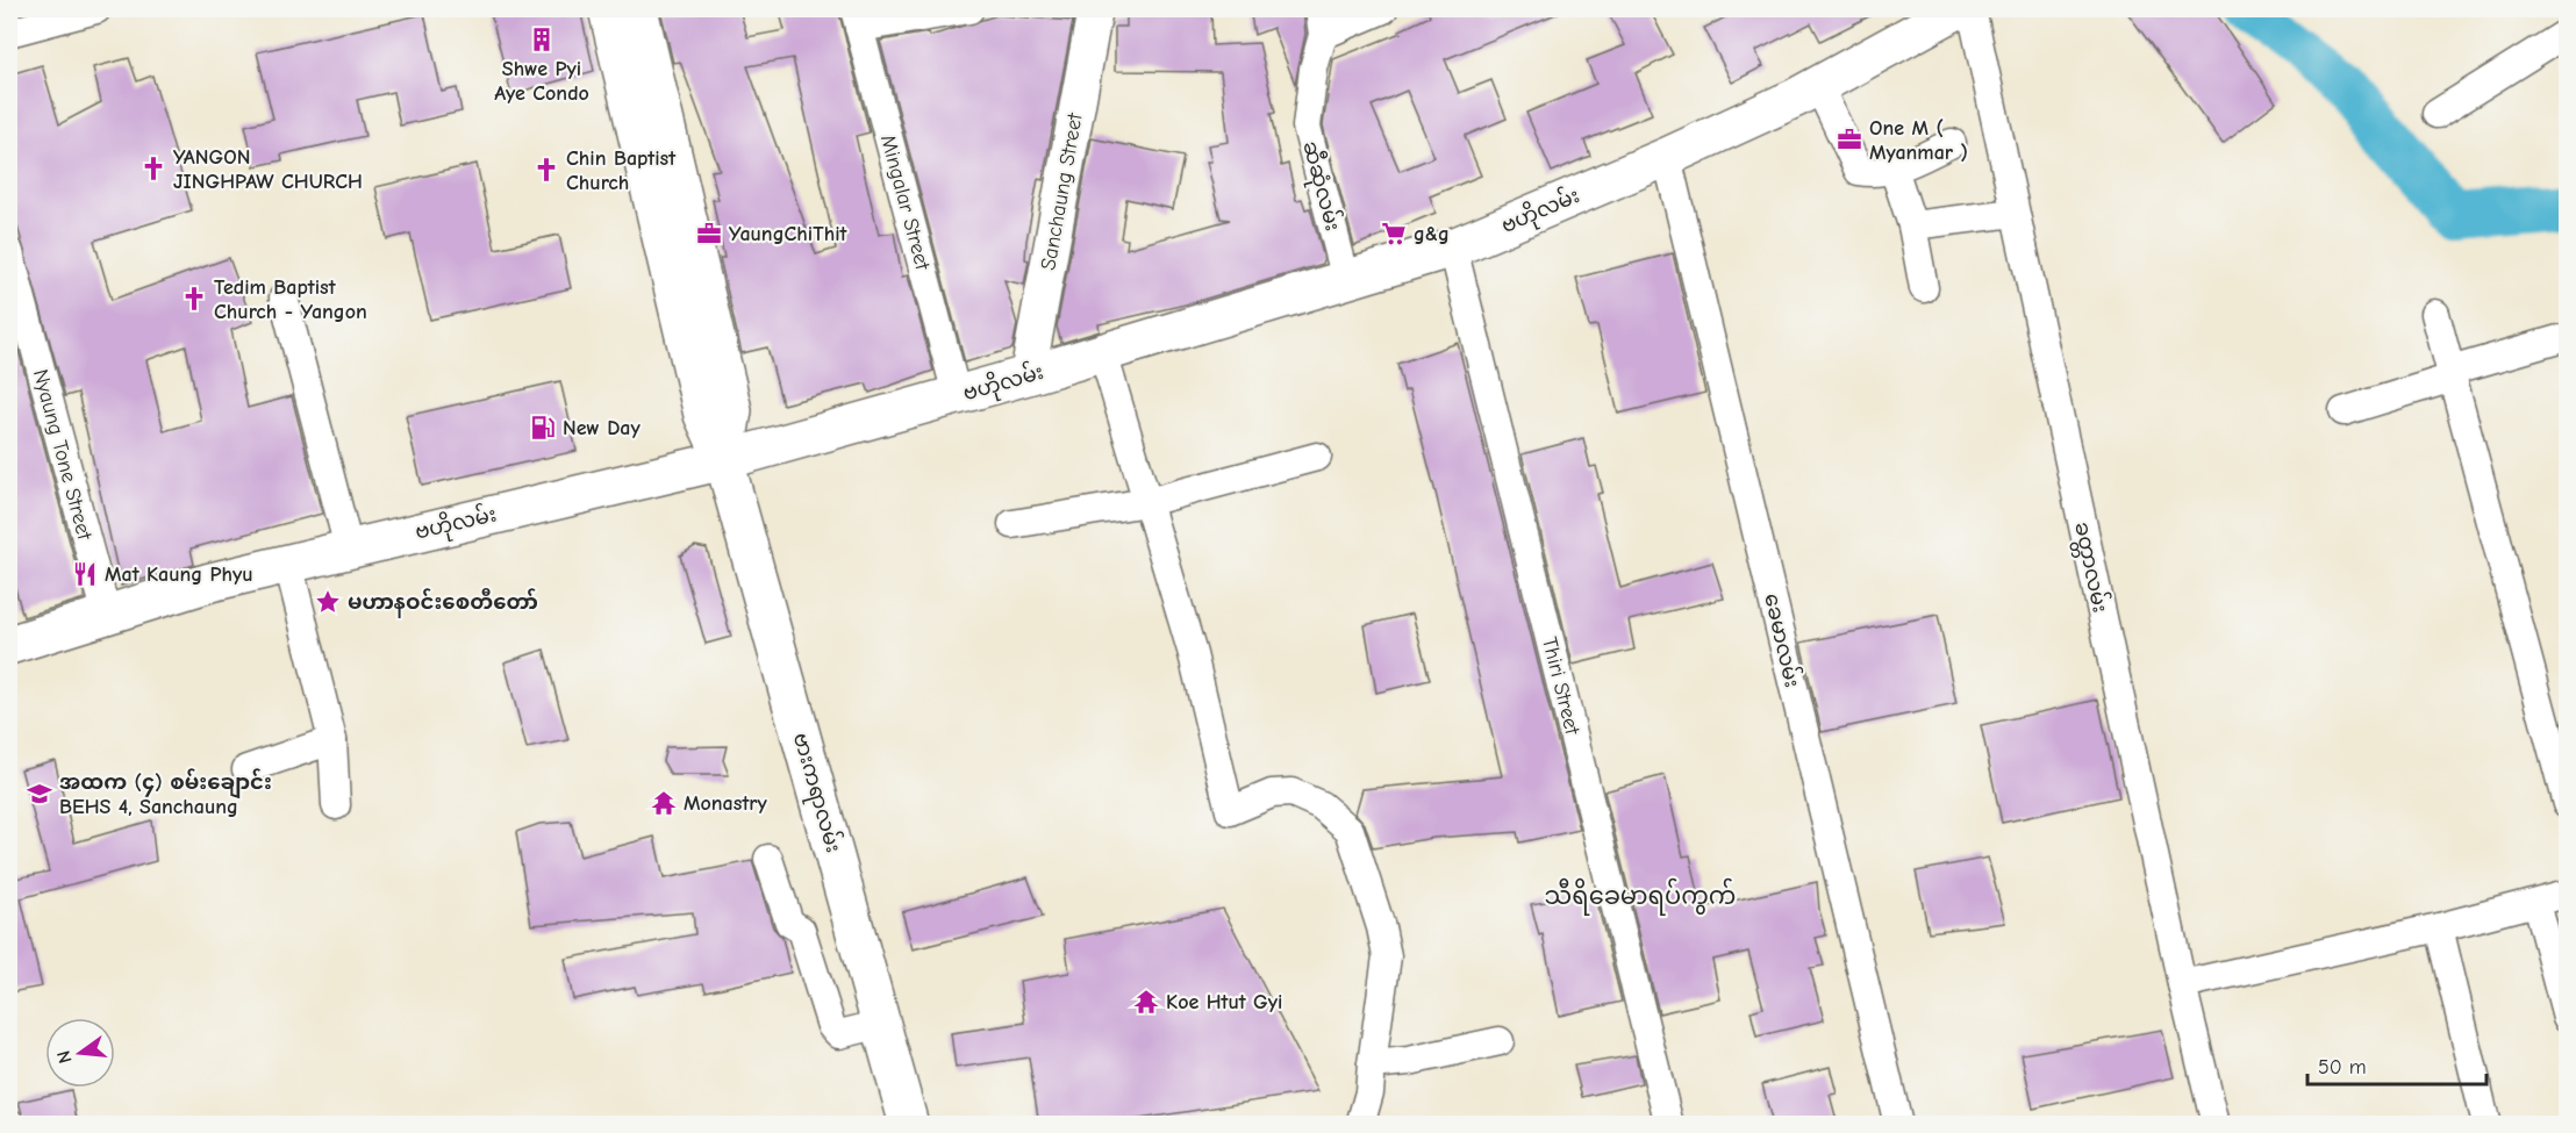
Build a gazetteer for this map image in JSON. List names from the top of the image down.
{
  "streets": {
    "main road": ["ဗဟိုလမ်း", "ဗားကရာလမ်း"],
    "street": [
      "ဆီဆုံလမ်း",
      "Sanchaung Street",
      "Mingalar Street",
      "Nyaung Tone Street",
      "ခတ္တာလမ်း",
      "ခေမာလမ်း",
      "Thiri Street"
    ]
  },
  "crossings": [
    ["ဆီဆုံလမ်း", "ဗဟိုလမ်း"],
    ["Sanchaung Street", "ဗဟိုလမ်း"],
    ["Mingalar Street", "ဗဟိုလမ်း"],
    ["ဗဟိုလမ်း", "Nyaung Tone Street"],
    ["ဗဟိုလမ်း", "ခေမာလမ်း"],
    ["ဗဟိုလမ်း", "Thiri Street"],
    ["ဗဟိုလမ်း", "ဗားကရာလမ်း"]
  ],
  "districts": ["သီရိခေမာရပ်ကွက်"],
  "places": {
    "building": ["Shwe Pyi Aye Condo"],
    "office": ["One M ( Myanmar )", "YaungChiThit"],
    "church": ["YANGON JINGHPAW CHURCH", "Chin Baptist Church", "Tedim Baptist Church - Yangon"],
    "supermarket": ["g&g"],
    "fuel station": ["New Day"],
    "restaurant": ["Mat Kaung Phyu"],
    "place": ["မဟာနဝင်းစေတီတော်"],
    "school or university": ["အထက (၄) စမ်းချောင်း BEHS 4, Sanchaung"],
    "temple": ["Monastry", "Koe Htut Gyi"]
  },
  "scale_bar": "50 m",
  "north": "left"
}
